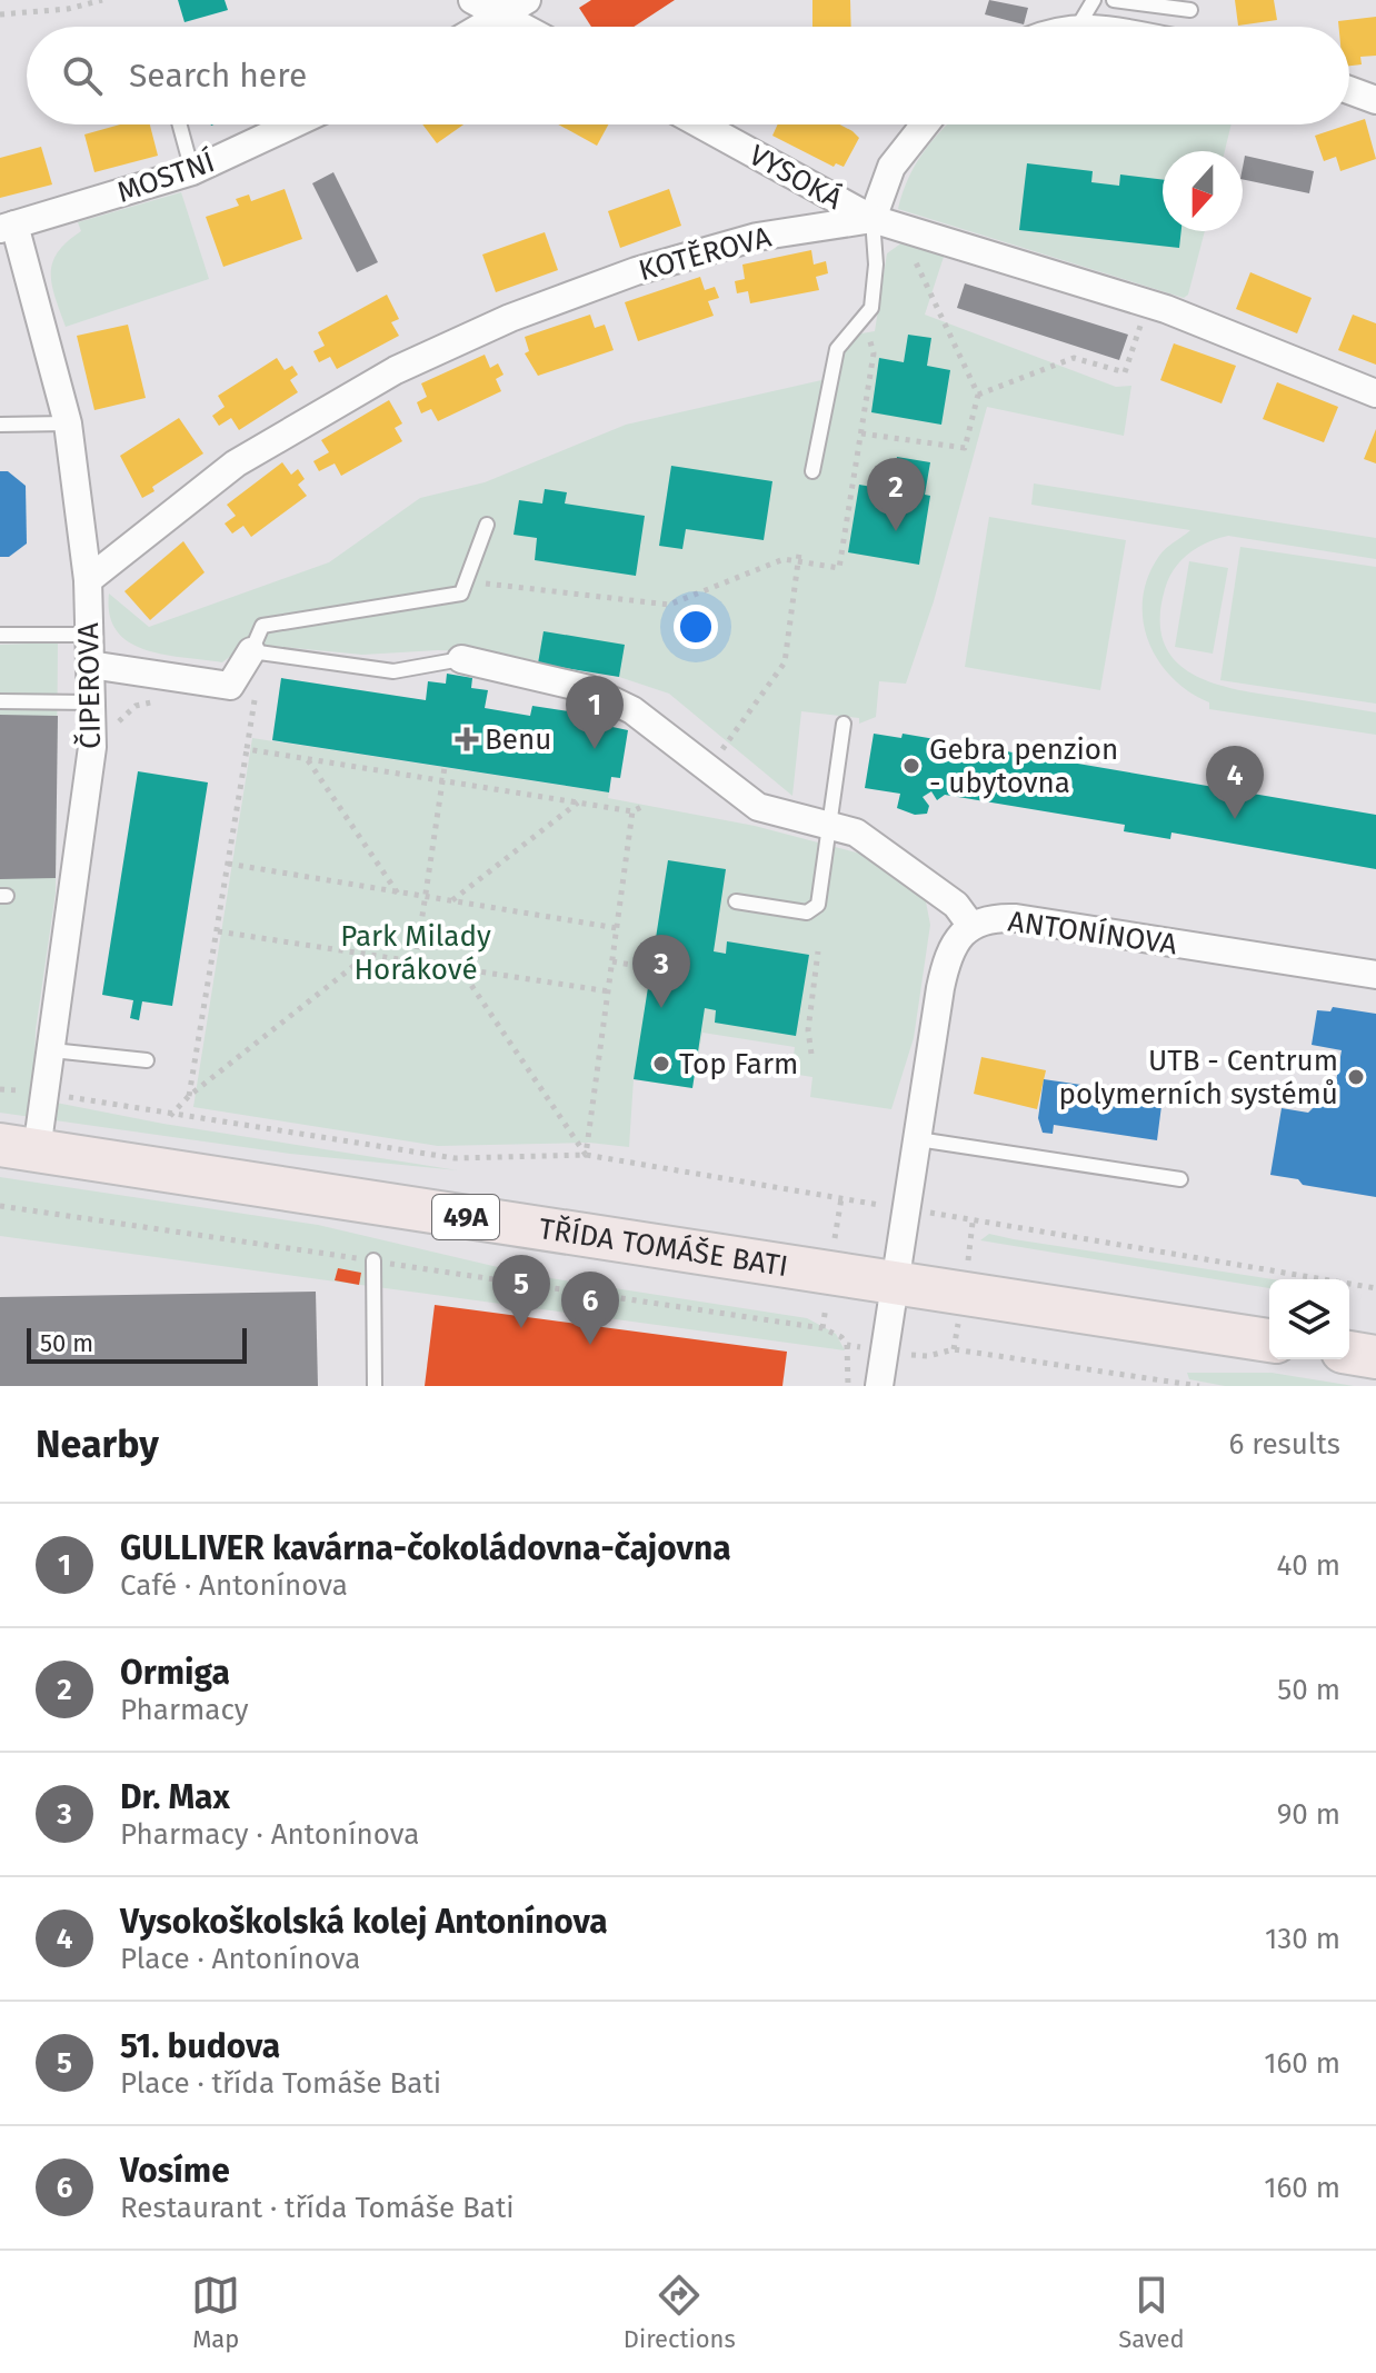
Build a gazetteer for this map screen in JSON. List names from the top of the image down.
{
  "streets": {
    "main road": ["49A", "TŘÍDA TOMÁŠE BATI"],
    "street": [
      "MOSTNÍ",
      "VYSOKÁ",
      "KOTĚROVA",
      "ČIPEROVA",
      "ANTONÍNOVA"
    ]
  },
  "crossings": [
    ["MOSTNÍ", "ČIPEROVA"],
    ["VYSOKÁ", "KOTĚROVA"],
    ["KOTĚROVA", "ČIPEROVA"],
    ["ČIPEROVA", "TŘÍDA TOMÁŠE BATI"]
  ],
  "parks": ["Park Milady Horákové"],
  "places": {
    "health": ["Benu"],
    "other": ["Gebra penzion - ubytovna", "Top Farm", "UTB - Centrum polymerních systémů"]
  },
  "scale_bar": "50 m",
  "north": "bottom",
  "page": {
    "search": "Search here",
    "pins": [
      "2",
      "1",
      "4",
      "3",
      "5",
      "6"
    ],
    "scale": "50 m",
    "heading": ["Nearby", "6 results"],
    "list": [
      {
        "mark": "1",
        "name": "GULLIVER kavárna-čokoládovna-čajovna",
        "note": "Café · Antonínova",
        "value": "40 m"
      },
      {
        "mark": "2",
        "name": "Ormiga",
        "note": "Pharmacy",
        "value": "50 m"
      },
      {
        "mark": "3",
        "name": "Dr. Max",
        "note": "Pharmacy · Antonínova",
        "value": "90 m"
      },
      {
        "mark": "4",
        "name": "Vysokoškolská kolej Antonínova",
        "note": "Place · Antonínova",
        "value": "130 m"
      },
      {
        "mark": "5",
        "name": "51. budova",
        "note": "Place · třída Tomáše Bati",
        "value": "160 m"
      },
      {
        "mark": "6",
        "name": "Vosíme",
        "note": "Restaurant · třída Tomáše Bati",
        "value": "160 m"
      }
    ],
    "nav": ["Map", "Directions", "Saved"]
  }
}
